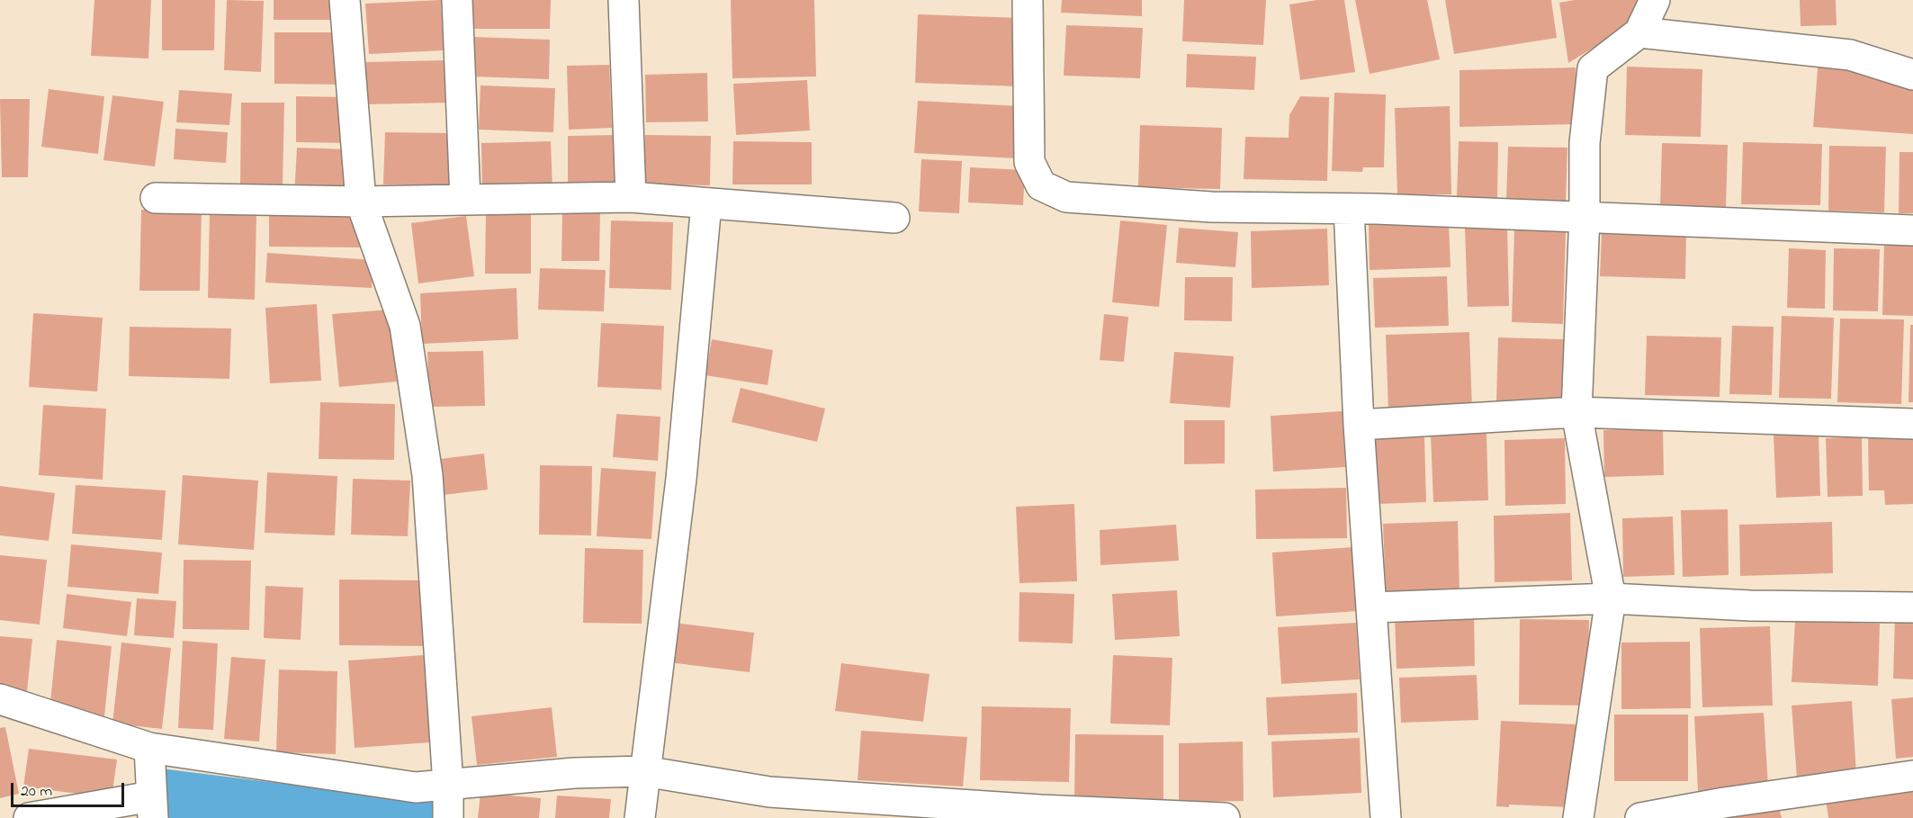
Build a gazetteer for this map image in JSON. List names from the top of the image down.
{
  "scale_bar": "20 m"
}
